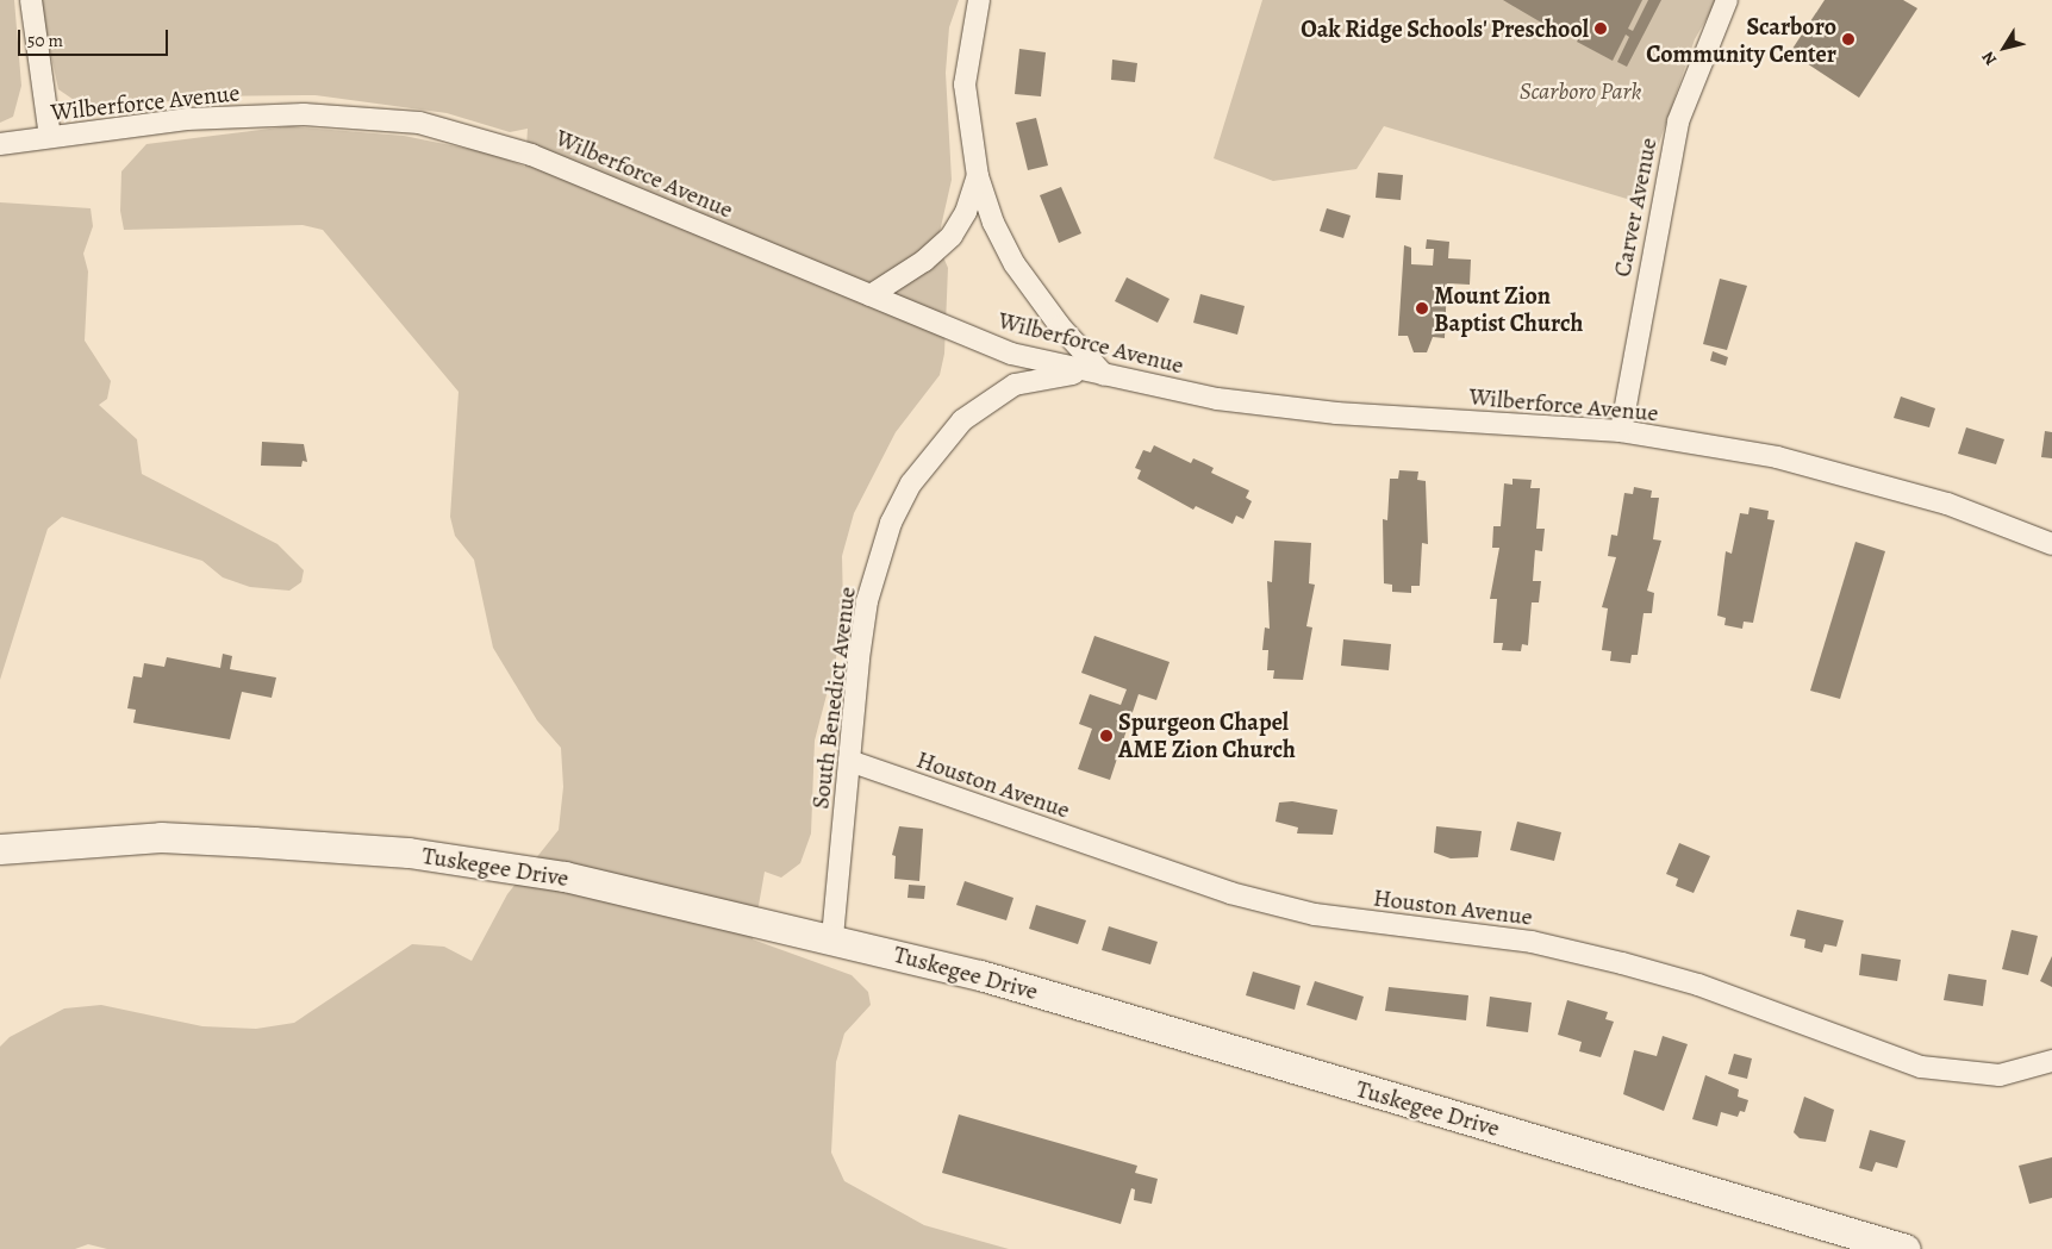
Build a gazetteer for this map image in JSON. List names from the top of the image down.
{
  "streets": {
    "street": [
      "Wilberforce Avenue",
      "Carver Avenue",
      "South Benedict Avenue",
      "Houston Avenue",
      "Tuskegee Drive"
    ]
  },
  "crossings": [
    ["Wilberforce Avenue", "Carver Avenue"],
    ["Wilberforce Avenue", "South Benedict Avenue"],
    ["South Benedict Avenue", "Houston Avenue"],
    ["South Benedict Avenue", "Tuskegee Drive"]
  ],
  "parks": ["Scarboro Park"],
  "places": [
    "Oak Ridge Schools' Preschool",
    "Scarboro Community Center",
    "Mount Zion Baptist Church",
    "Spurgeon Chapel AME Zion Church"
  ],
  "scale_bar": "50 m",
  "north": "bottom left"
}
